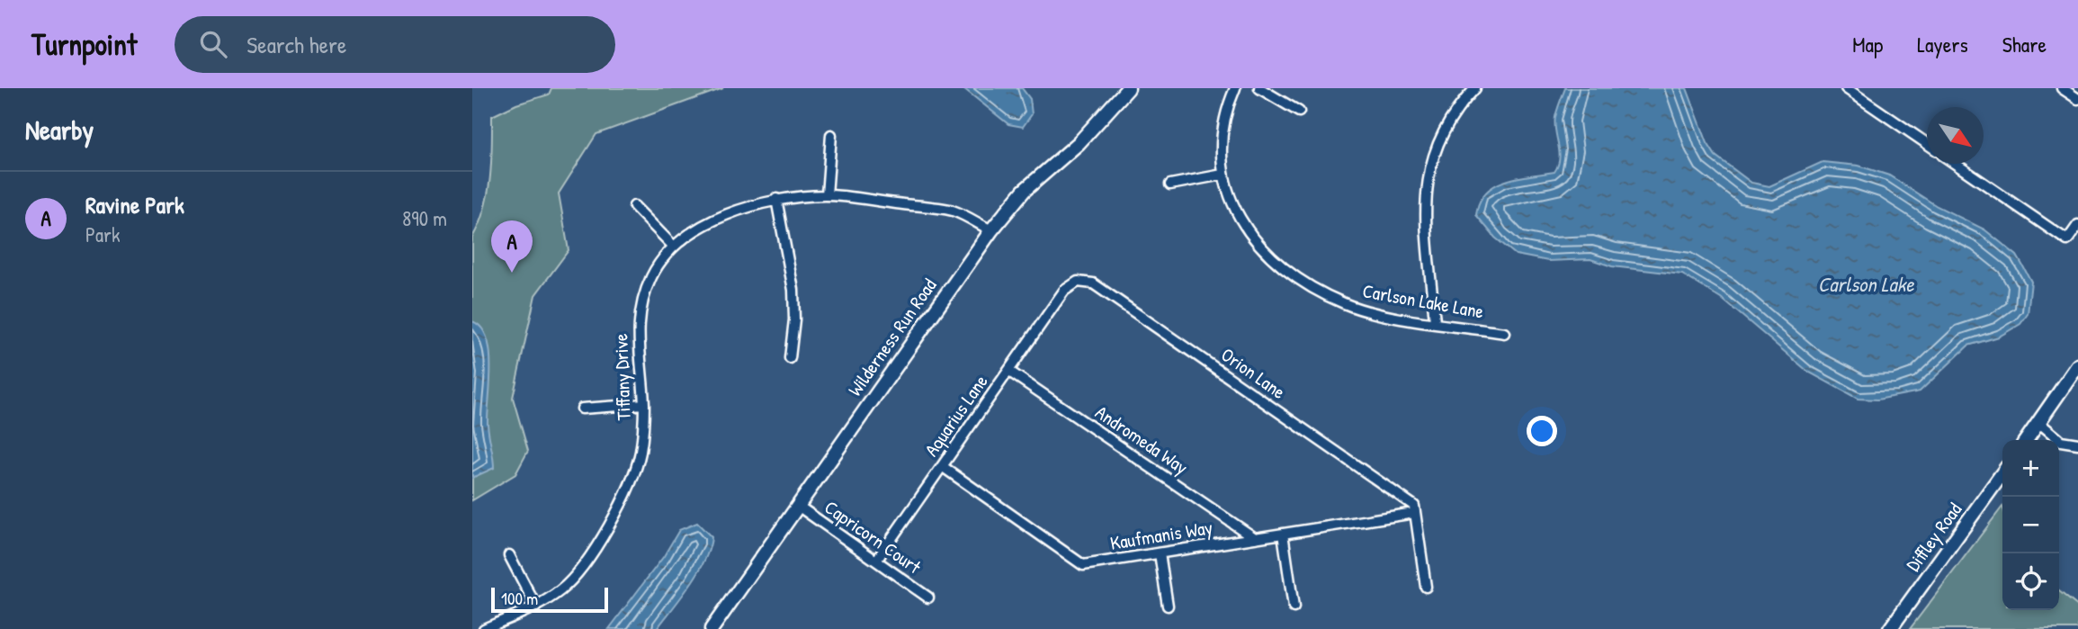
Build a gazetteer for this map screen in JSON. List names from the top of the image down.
{
  "streets": {
    "street": [
      "Carlson Lake Lane",
      "Wilderness Run Road",
      "Orion Lane",
      "Tiffany Drive",
      "Aquarius Lane",
      "Andromeda Way",
      "Kaufmanis Way",
      "Capricorn Court",
      "Diffley Road"
    ]
  },
  "crossings": [
    ["Wilderness Run Road", "Tiffany Drive"],
    ["Wilderness Run Road", "Capricorn Court"],
    ["Orion Lane", "Aquarius Lane"],
    ["Orion Lane", "Kaufmanis Way"],
    ["Aquarius Lane", "Andromeda Way"],
    ["Aquarius Lane", "Kaufmanis Way"],
    ["Aquarius Lane", "Capricorn Court"],
    ["Andromeda Way", "Kaufmanis Way"]
  ],
  "water": ["Carlson Lake"],
  "scale_bar": "100 m",
  "north": "bottom right",
  "page": {
    "header": "Turnpoint",
    "search": "Search here",
    "nav": ["Map", "Layers", "Share"],
    "heading": "Nearby",
    "list": [
      {
        "mark": "A",
        "name": "Ravine Park",
        "note": "Park",
        "value": "890 m"
      }
    ],
    "pins": "A",
    "map_buttons": ["+", "−"],
    "scale": "100 m"
  }
}
